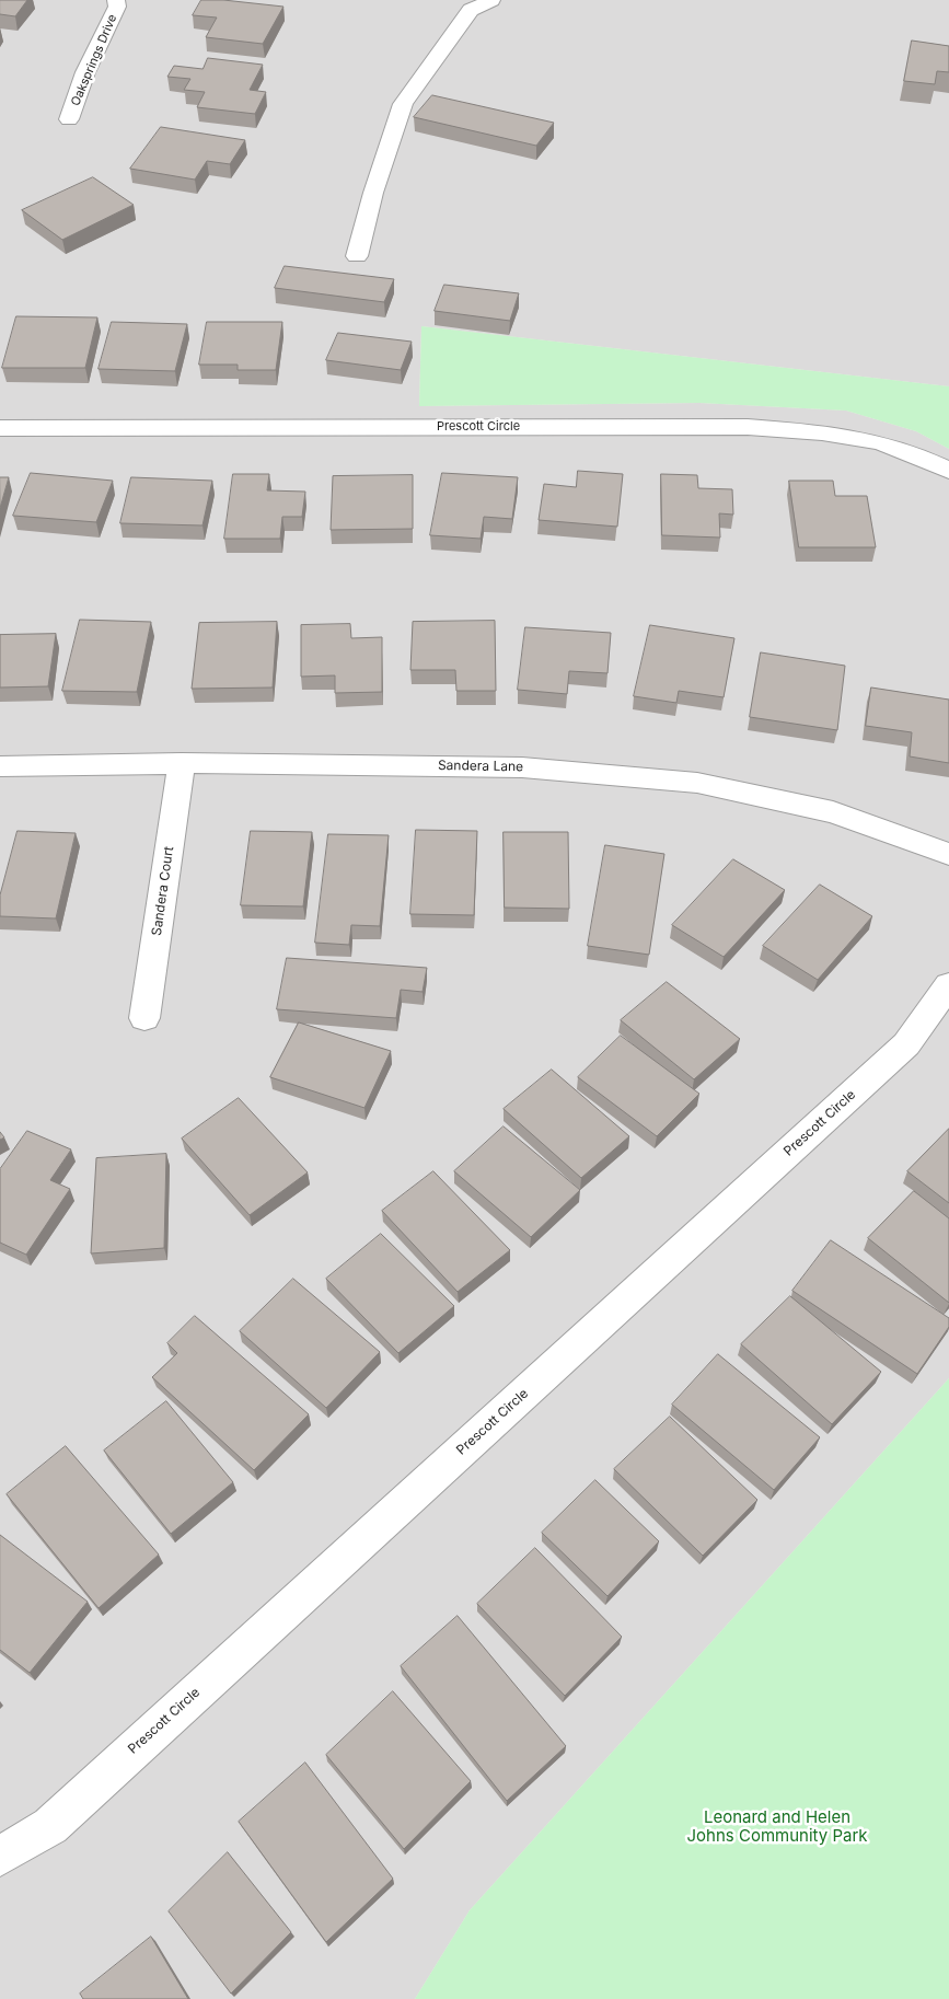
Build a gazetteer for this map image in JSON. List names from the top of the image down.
{
  "streets": {
    "street": [
      "Oaksprings Drive",
      "Prescott Circle",
      "Sandera Lane",
      "Sandera Court"
    ]
  },
  "crossings": [
    ["Sandera Lane", "Sandera Court"]
  ],
  "parks": ["Leonard and Helen Johns Community Park"]
}
